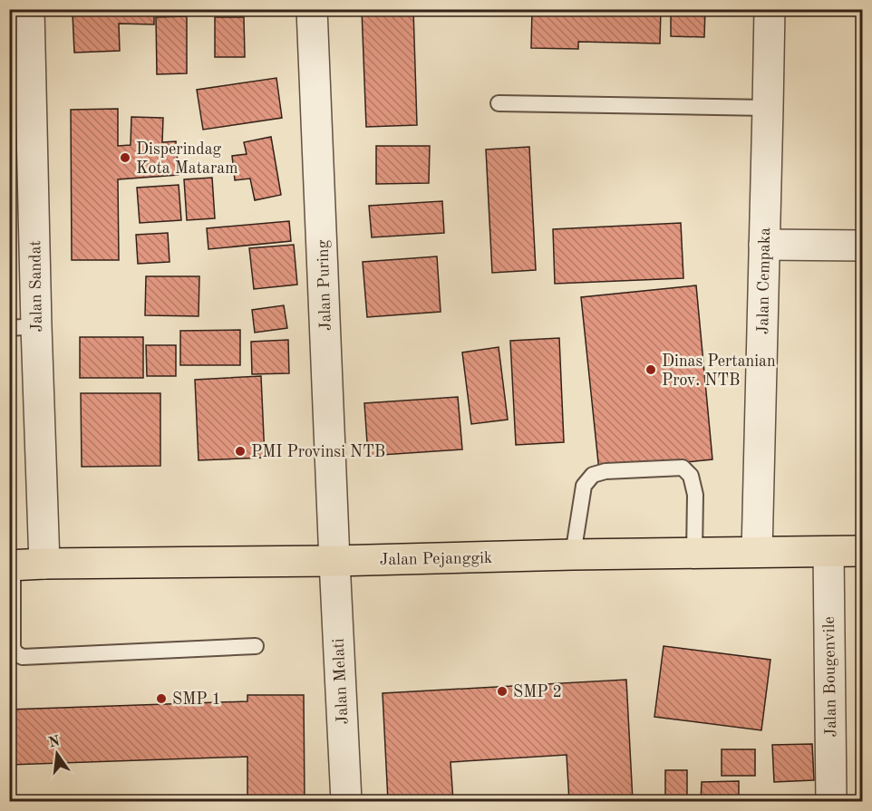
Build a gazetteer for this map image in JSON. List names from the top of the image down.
{
  "streets": {
    "main road": ["Jalan Pejanggik"],
    "street": [
      "Jalan Cempaka",
      "Jalan Puring",
      "Jalan Sandat",
      "Jalan Bougenvile",
      "Jalan Melati"
    ]
  },
  "crossings": [
    ["Jalan Cempaka", "Jalan Pejanggik"],
    ["Jalan Puring", "Jalan Pejanggik"],
    ["Jalan Puring", "Jalan Melati"],
    ["Jalan Sandat", "Jalan Pejanggik"],
    ["Jalan Pejanggik", "Jalan Bougenvile"],
    ["Jalan Pejanggik", "Jalan Melati"]
  ],
  "places": [
    "Disperindag Kota Mataram",
    "Dinas Pertanian Prov. NTB",
    "PMI Provinsi NTB",
    "SMP 2",
    "SMP 1"
  ],
  "north": "top"
}
